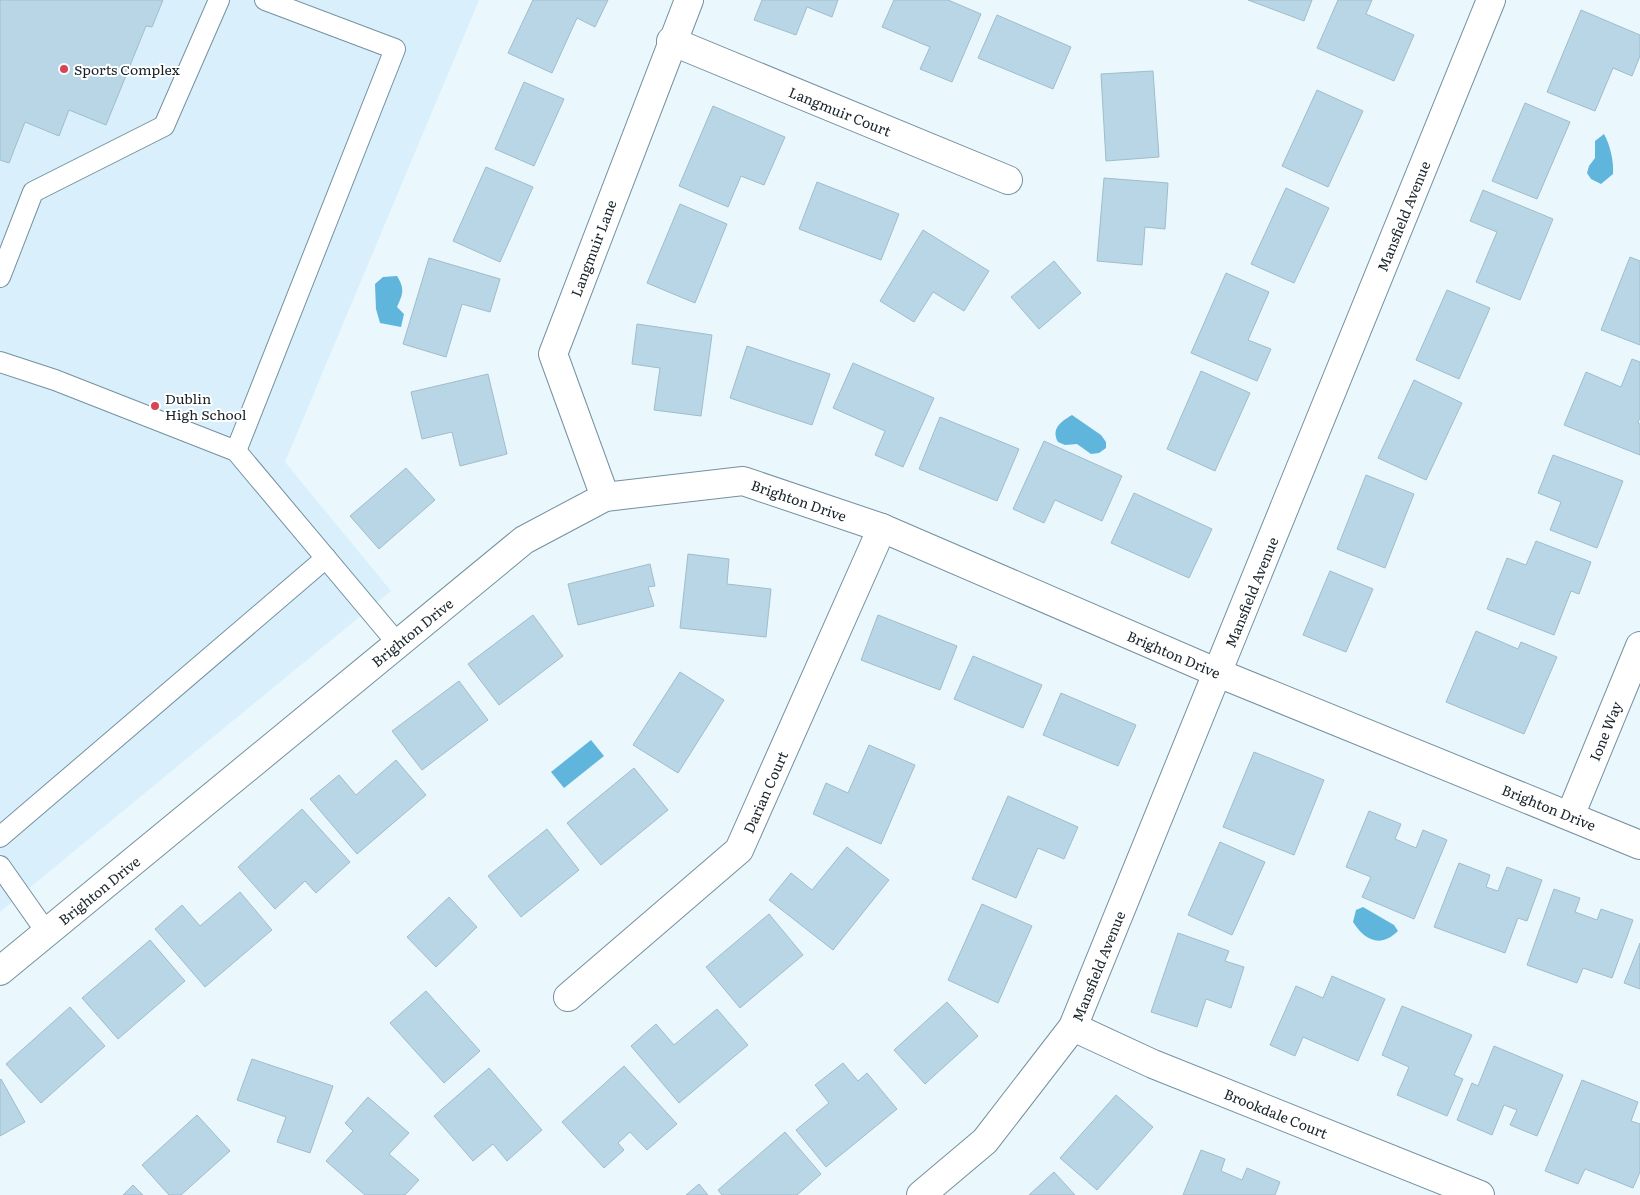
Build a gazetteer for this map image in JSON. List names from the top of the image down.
{
  "streets": {
    "street": [
      "Langmuir Court",
      "Mansfield Avenue",
      "Langmuir Lane",
      "Brighton Drive",
      "Ione Way",
      "Darian Court",
      "Brookdale Court"
    ]
  },
  "crossings": [
    ["Langmuir Court", "Langmuir Lane"],
    ["Mansfield Avenue", "Brighton Drive"],
    ["Mansfield Avenue", "Brookdale Court"],
    ["Langmuir Lane", "Brighton Drive"],
    ["Brighton Drive", "Ione Way"],
    ["Brighton Drive", "Darian Court"]
  ],
  "places": ["Sports Complex", "Dublin High School"]
}
